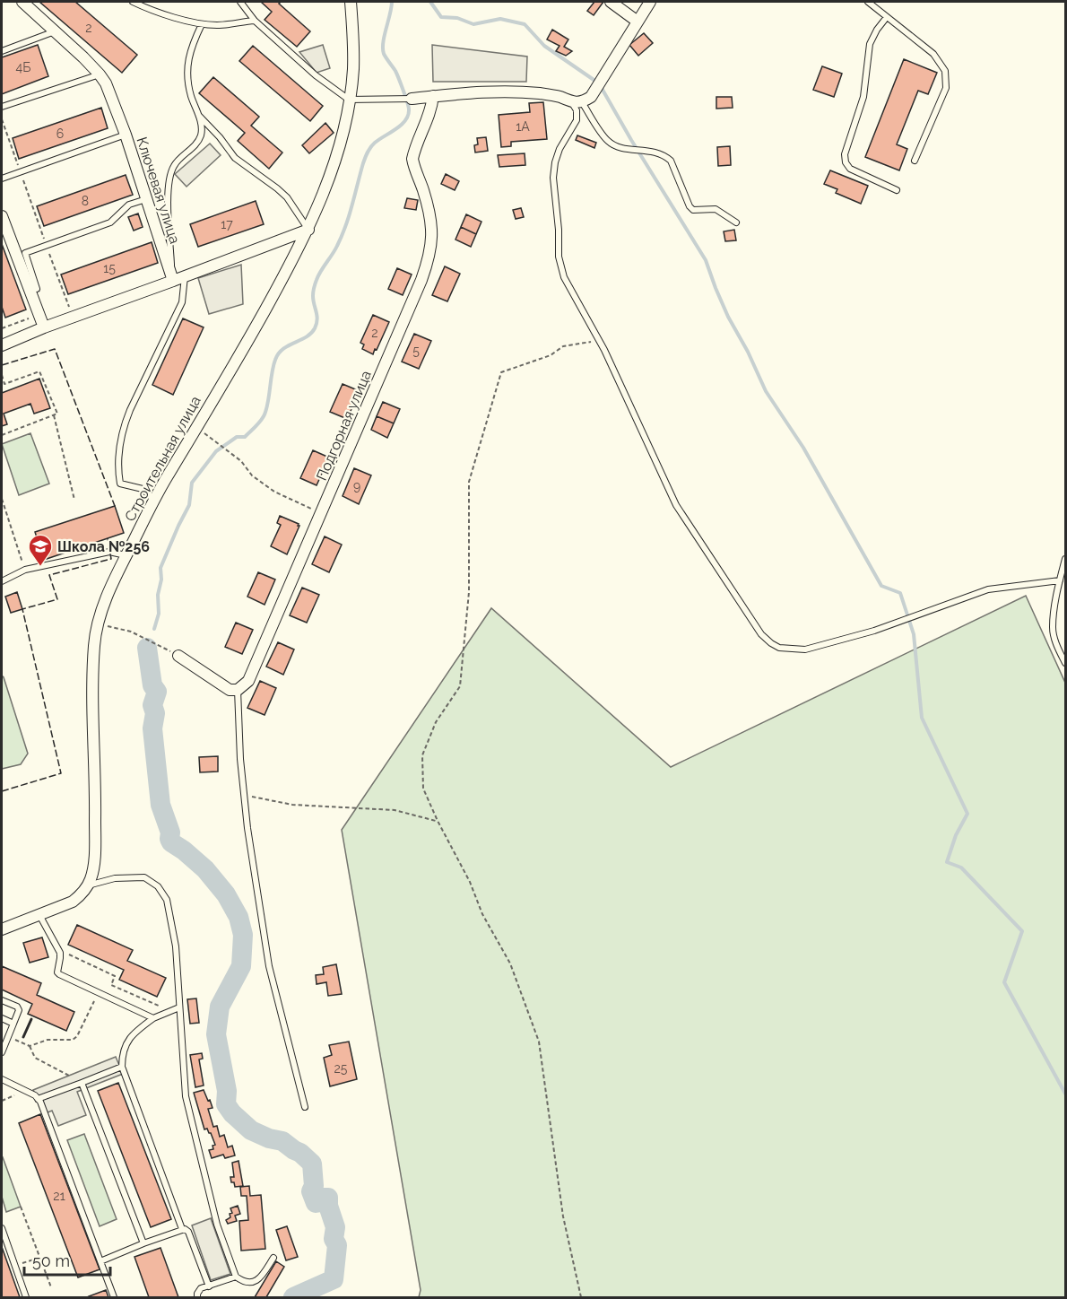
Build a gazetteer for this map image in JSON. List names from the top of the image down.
{
  "streets": {
    "street": ["Ключевая улица", "Подгорная улица", "Строительная улица"]
  },
  "places": {
    "school or university": ["Школа №256"]
  },
  "house_numbers": [
    "2",
    "4Б",
    "1А",
    "6",
    "8",
    "17",
    "15",
    "2",
    "5",
    "9",
    "25",
    "21"
  ],
  "scale_bar": "50 m"
}
